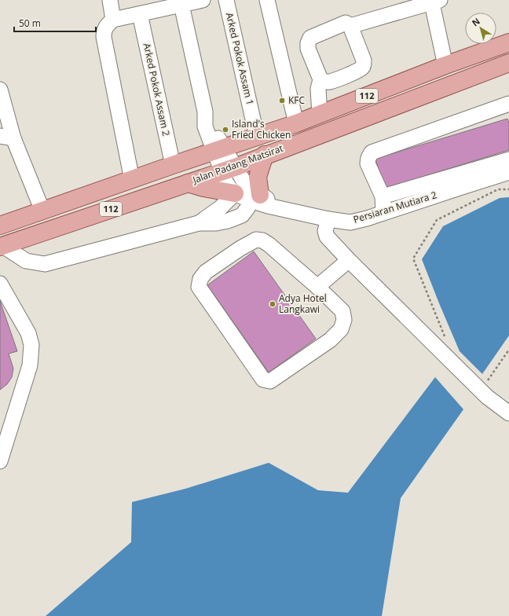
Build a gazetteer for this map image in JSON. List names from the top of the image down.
{
  "streets": {
    "main road": ["112", "Jalan Padang Matsirat"],
    "street": ["Arked Pokok Assam 1", "Arked Pokok Assam 2", "Persiaran Mutiara 2"]
  },
  "crossings": [
    ["Arked Pokok Assam 1", "Jalan Padang Matsirat"],
    ["Arked Pokok Assam 2", "Jalan Padang Matsirat"],
    ["Jalan Padang Matsirat", "Persiaran Mutiara 2"]
  ],
  "places": ["KFC", "Island's Fried Chicken", "Adya Hotel Langkawi"],
  "scale_bar": "50 m",
  "north": "top left"
}
